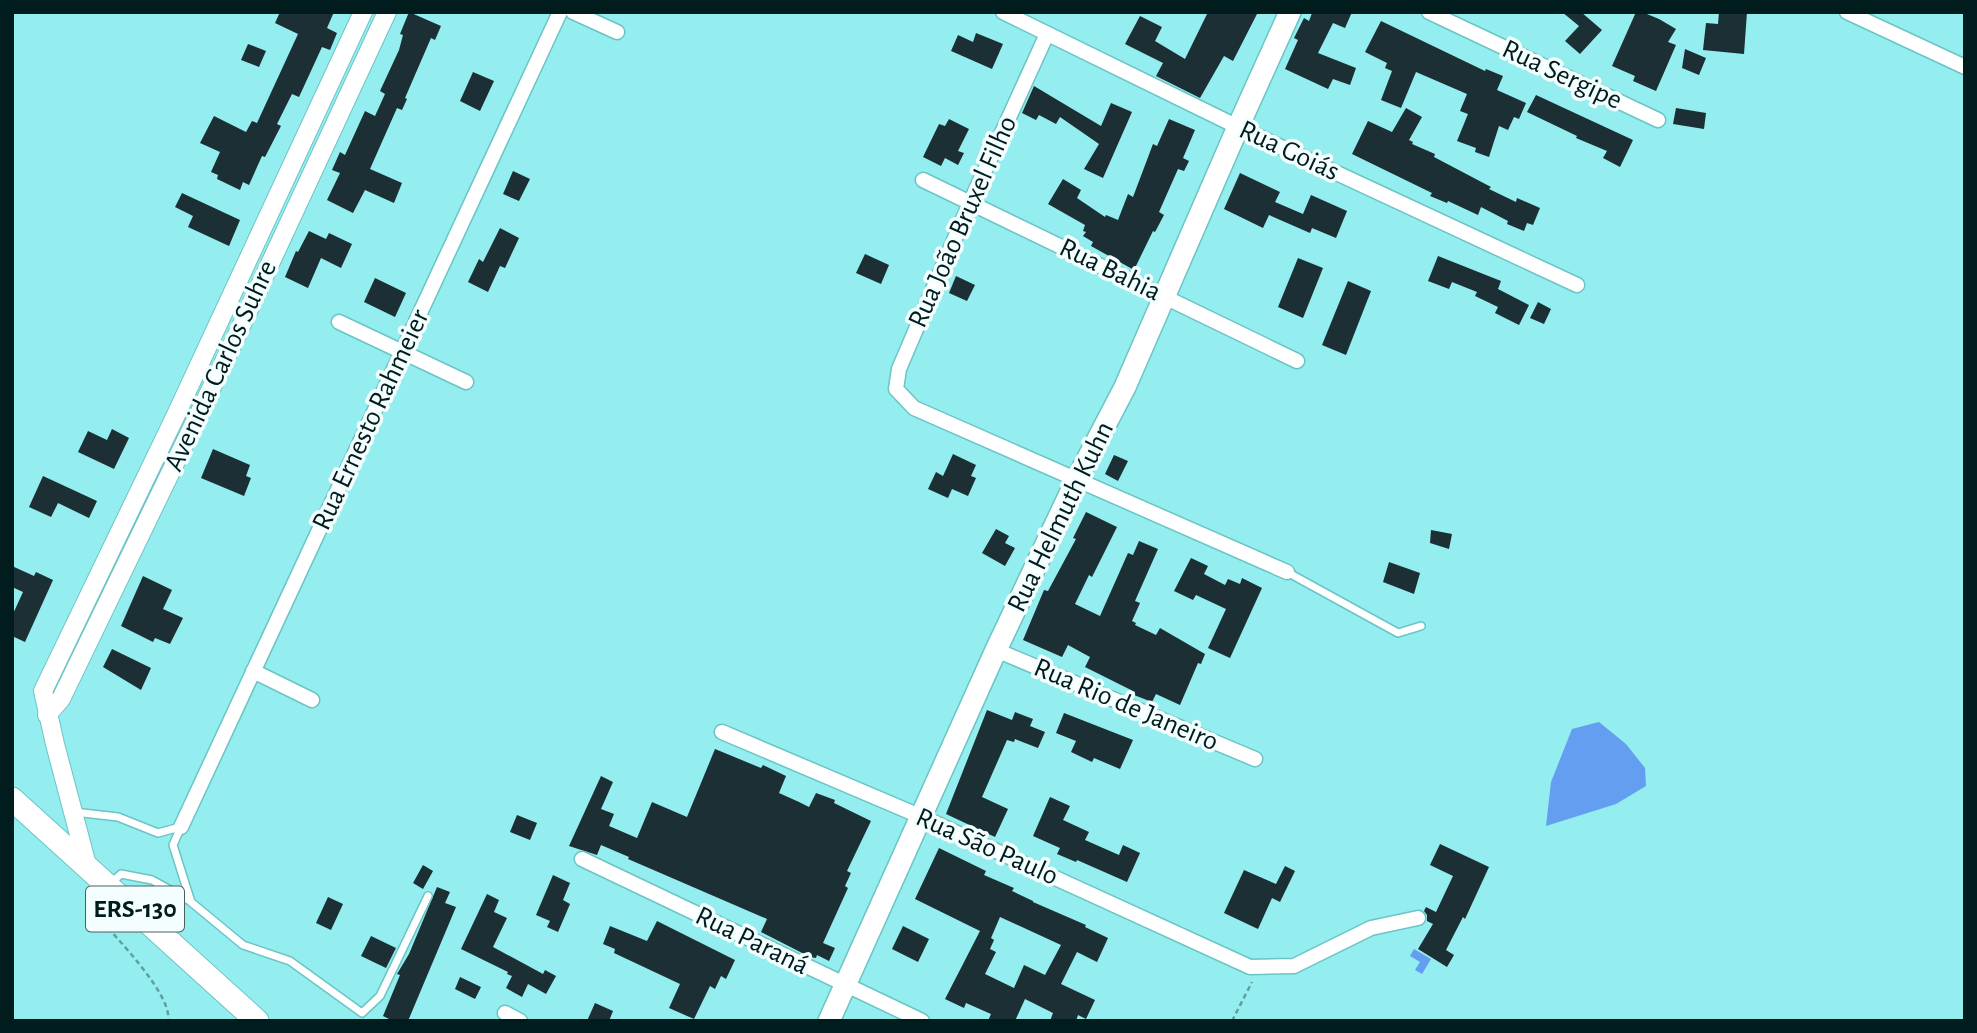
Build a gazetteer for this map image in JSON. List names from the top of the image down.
{
  "streets": {
    "main road": ["Rua Helmuth Kuhn", "ERS-130"],
    "street": [
      "Rua Sergipe",
      "Rua Goiás",
      "Rua João Bruxel Filho",
      "Rua Bahia",
      "Avenida Carlos Suhre",
      "Rua Ernesto Rahmeier",
      "Rua Rio de Janeiro",
      "Rua São Paulo",
      "Rua Paraná"
    ]
  },
  "crossings": [
    ["Rua Goiás", "Rua João Bruxel Filho"],
    ["Rua Goiás", "Rua Helmuth Kuhn"],
    ["Rua João Bruxel Filho", "Rua Bahia"],
    ["Rua João Bruxel Filho", "Rua Helmuth Kuhn"],
    ["Rua Bahia", "Rua Helmuth Kuhn"],
    ["Avenida Carlos Suhre", "ERS-130"],
    ["Rua Helmuth Kuhn", "Rua Rio de Janeiro"],
    ["Rua Helmuth Kuhn", "Rua São Paulo"],
    ["Rua Helmuth Kuhn", "Rua Paraná"]
  ]
}
